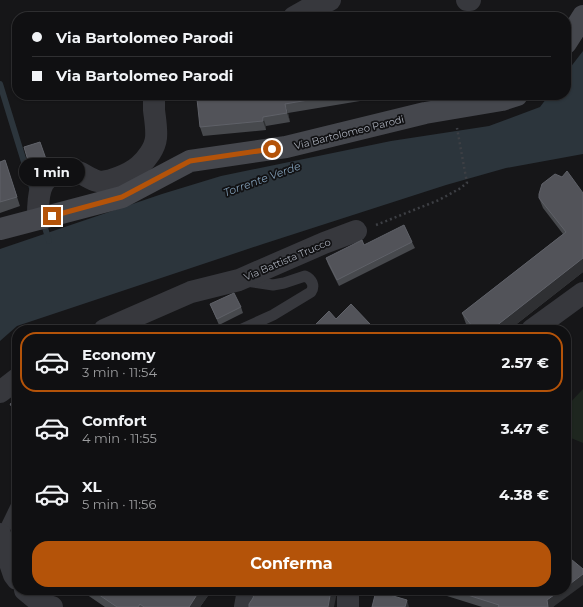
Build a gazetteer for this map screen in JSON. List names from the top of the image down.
{
  "streets": {
    "main road": ["Via Bartolomeo Parodi"],
    "street": ["Via Battista Trucco"]
  },
  "water": ["Torrente Verde"],
  "page": {
    "banner": ["Via Bartolomeo Parodi", "Via Bartolomeo Parodi"],
    "bubble": "1 min",
    "list": [
      {
        "name": "Economy",
        "note": "3 min · 11:54",
        "value": "2.57 €"
      },
      {
        "name": "Comfort",
        "note": "4 min · 11:55",
        "value": "3.47 €"
      },
      {
        "name": "XL",
        "note": "5 min · 11:56",
        "value": "4.38 €"
      }
    ],
    "buttons": "Conferma"
  }
}
